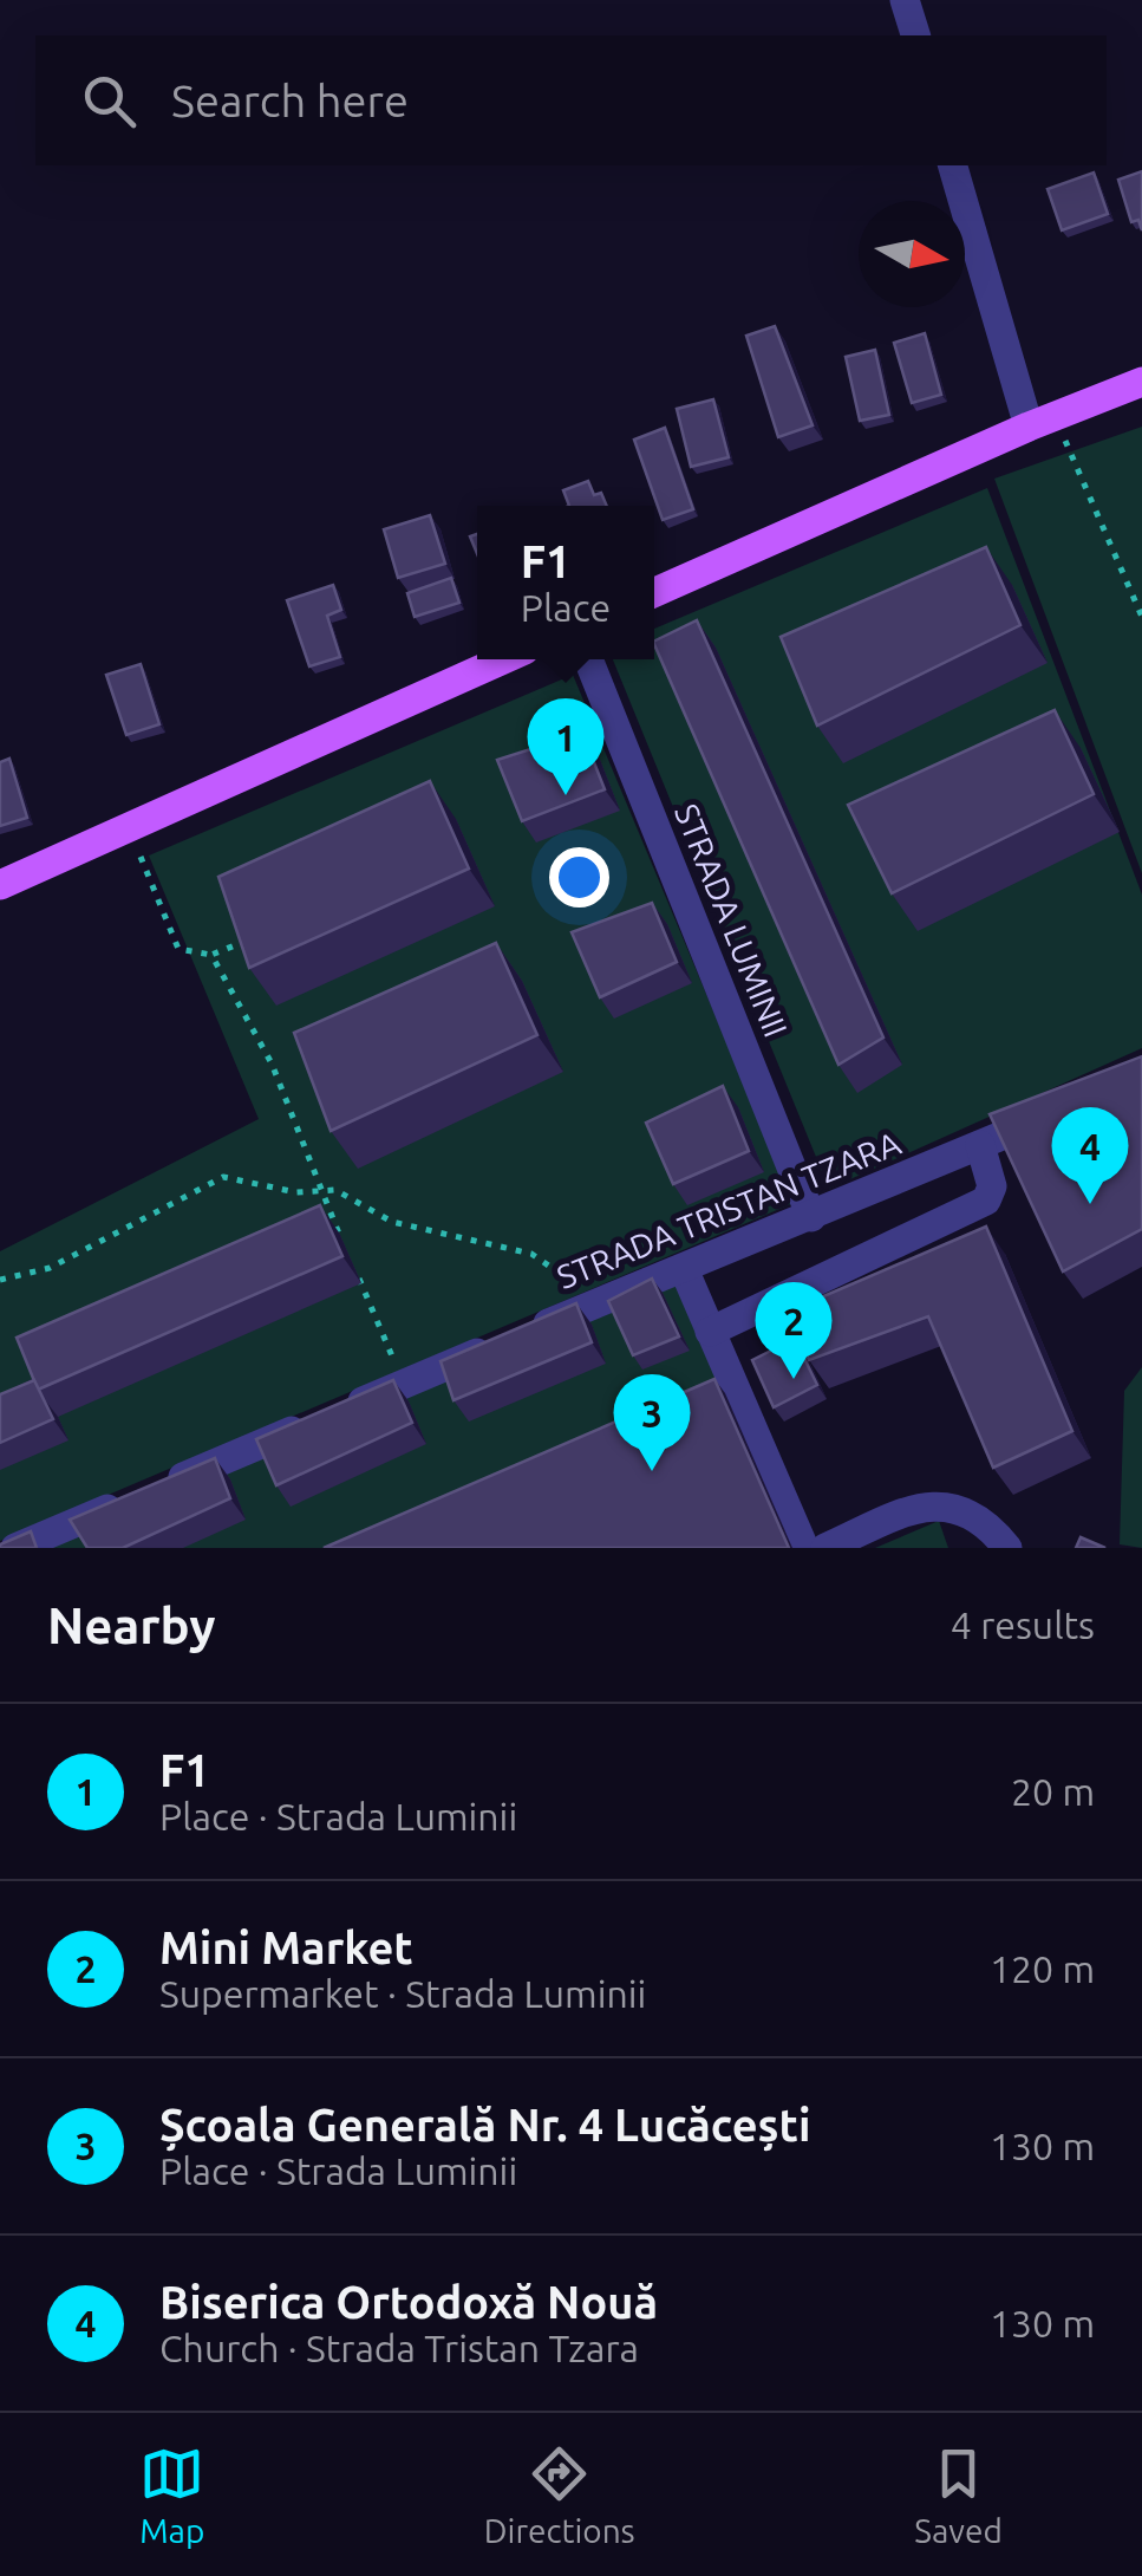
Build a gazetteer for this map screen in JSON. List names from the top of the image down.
{
  "streets": {
    "street": ["STRADA LUMINII", "STRADA TRISTAN TZARA"]
  },
  "crossings": [
    ["STRADA LUMINII", "STRADA TRISTAN TZARA"]
  ],
  "north": "right",
  "page": {
    "search": "Search here",
    "popup": ["F1", "Place"],
    "pins": [
      "1",
      "4",
      "2",
      "3"
    ],
    "heading": ["Nearby", "4 results"],
    "list": [
      {
        "mark": "1",
        "name": "F1",
        "note": "Place · Strada Luminii",
        "value": "20 m"
      },
      {
        "mark": "2",
        "name": "Mini Market",
        "note": "Supermarket · Strada Luminii",
        "value": "120 m"
      },
      {
        "mark": "3",
        "name": "Școala Generală Nr. 4 Lucăcești",
        "note": "Place · Strada Luminii",
        "value": "130 m"
      },
      {
        "mark": "4",
        "name": "Biserica Ortodoxă Nouă",
        "note": "Church · Strada Tristan Tzara",
        "value": "130 m"
      }
    ],
    "nav": ["Map", "Directions", "Saved"]
  }
}
